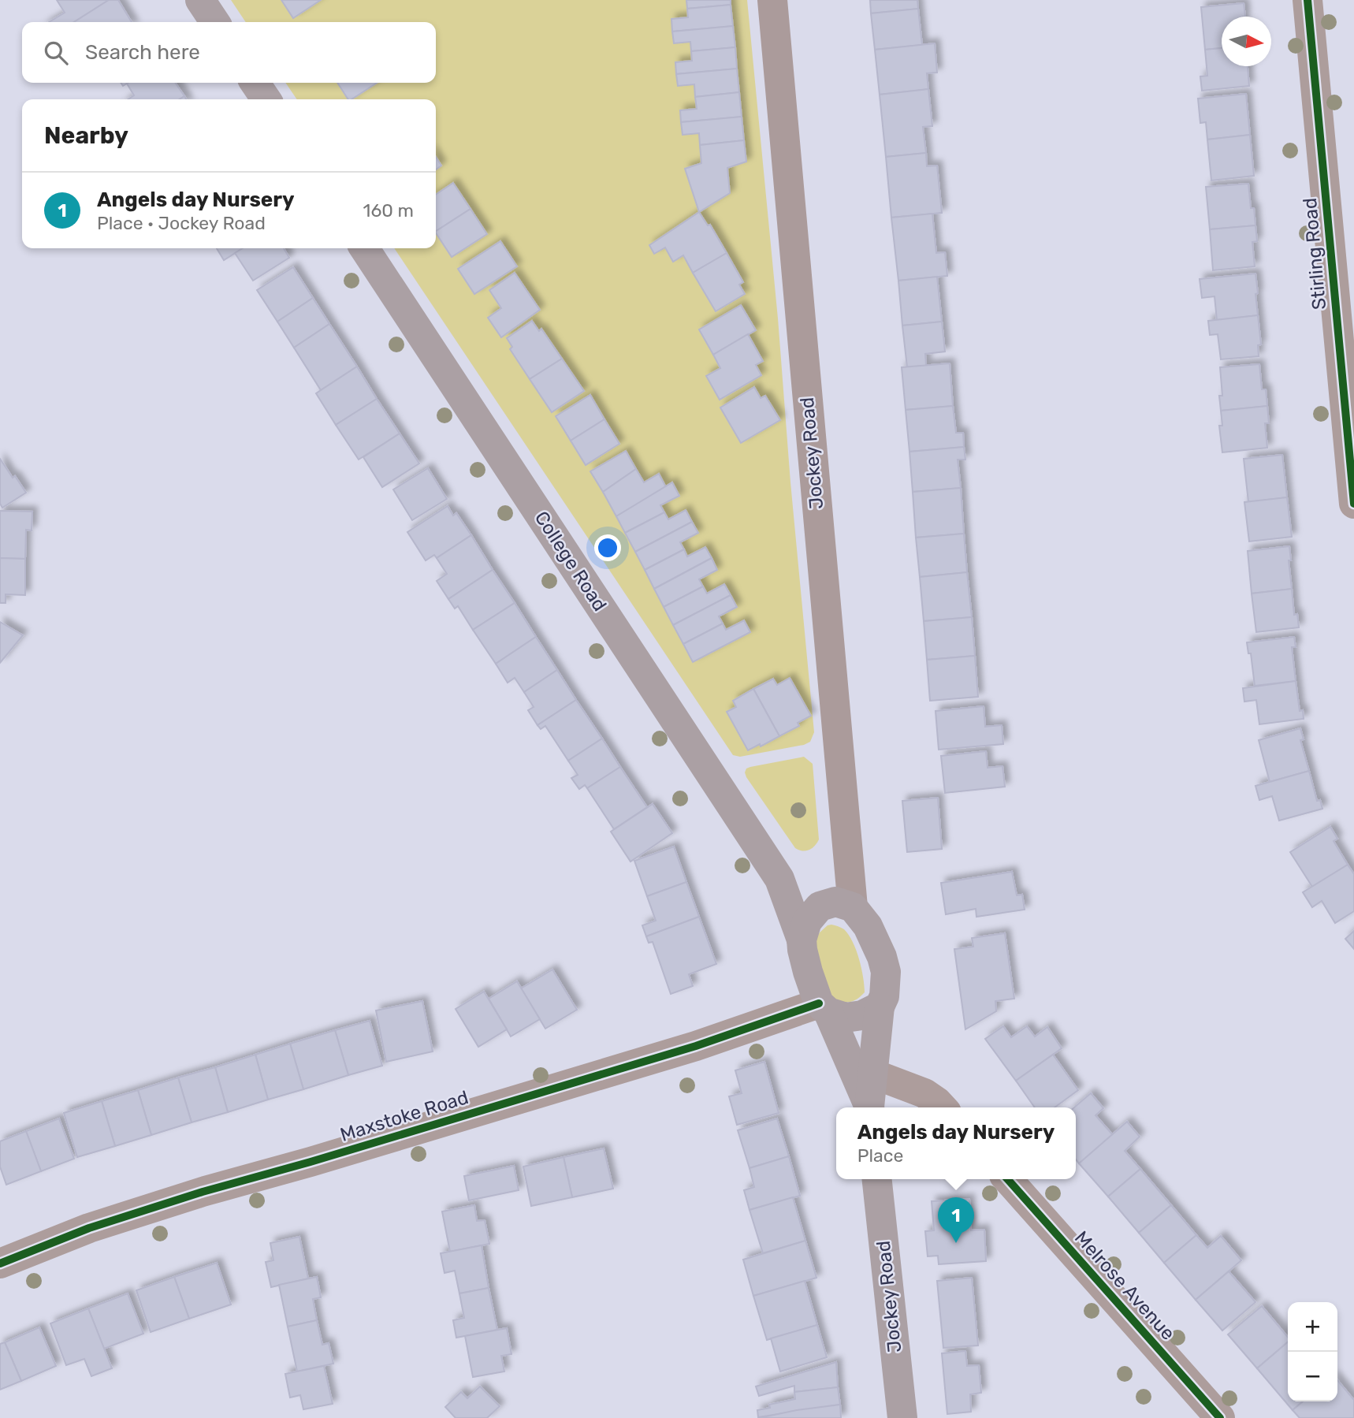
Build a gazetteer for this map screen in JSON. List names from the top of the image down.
{
  "streets": {
    "main road": ["Jockey Road", "College Road"],
    "street": ["Stirling Road", "Maxstoke Road", "Melrose Avenue"]
  },
  "crossings": [
    ["Jockey Road", "College Road"],
    ["Jockey Road", "Maxstoke Road"],
    ["College Road", "Maxstoke Road"]
  ],
  "north": "right",
  "page": {
    "search": "Search here",
    "heading": "Nearby",
    "list": [
      {
        "mark": "1",
        "name": "Angels day Nursery",
        "note": "Place · Jockey Road",
        "value": "160 m"
      }
    ],
    "popup": ["Angels day Nursery", "Place"],
    "pins": "1",
    "map_buttons": ["+", "−"]
  }
}
